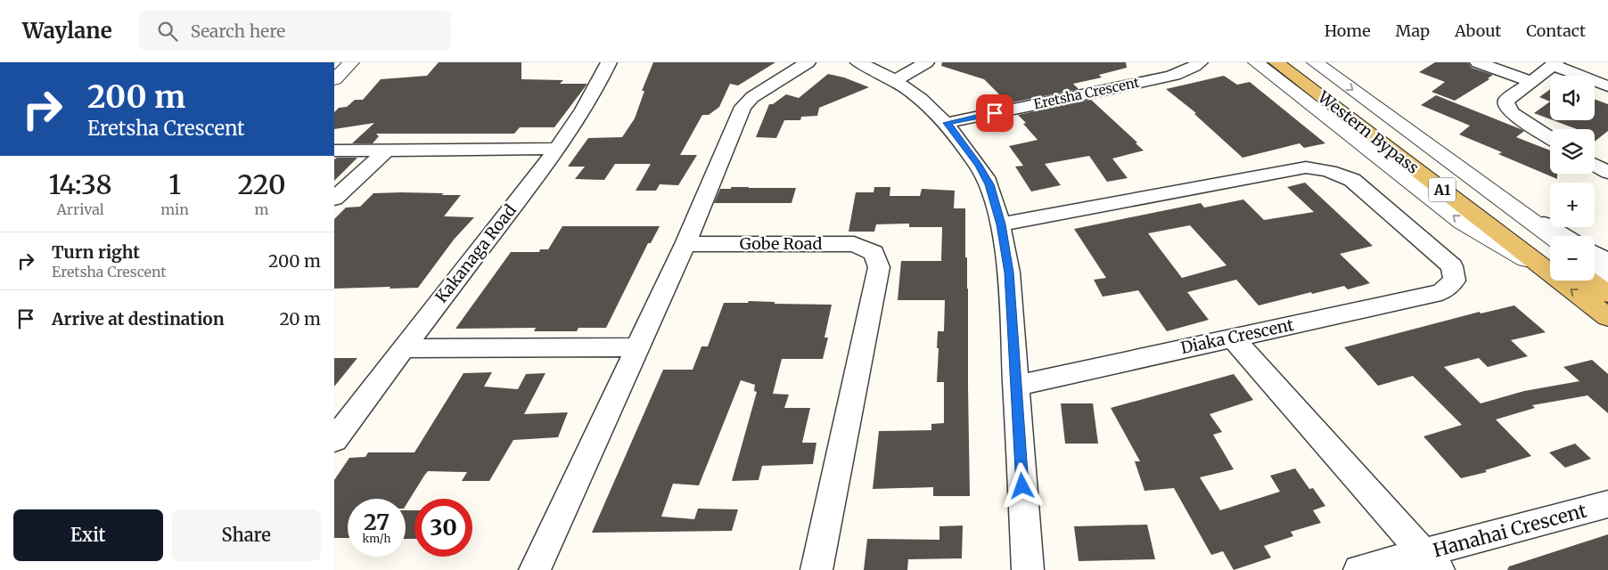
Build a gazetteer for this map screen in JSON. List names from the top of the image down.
{
  "streets": {
    "highway": ["Western Bypass", "A1"],
    "street": [
      "Eretsha Crescent",
      "Gobe Road",
      "Kakanaga Road",
      "Diaka Crescent",
      "Hanahai Crescent"
    ]
  },
  "page": {
    "header": "Waylane",
    "search": "Search here",
    "nav": [
      "Home",
      "Map",
      "About",
      "Contact"
    ],
    "turn": ["200 m", "Eretsha Crescent"],
    "map_buttons": ["+", "−"],
    "eta": [
      "14:38",
      "Arrival",
      "1",
      "min",
      "220",
      "m"
    ],
    "list": [
      {
        "name": "Turn right",
        "note": "Eretsha Crescent",
        "value": "200 m"
      },
      {
        "name": "Arrive at destination",
        "value": "20 m"
      }
    ],
    "speed": "27 km/h",
    "limit": "30",
    "buttons": ["Exit", "Share"]
  }
}
